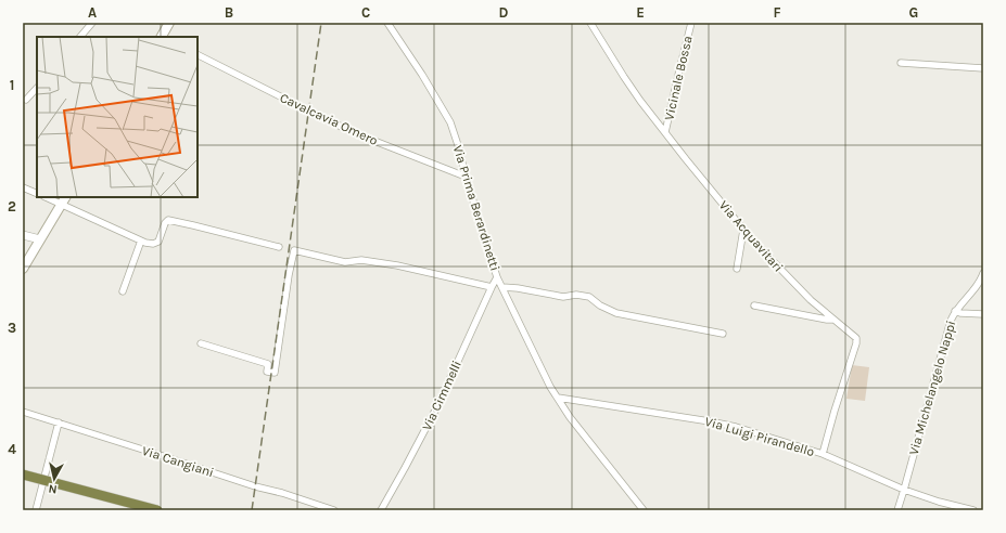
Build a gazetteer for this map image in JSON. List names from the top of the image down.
{
  "streets": {
    "street": [
      "Vicinale Bossa",
      "Cavalcavia Omero",
      "Via Prima Berardinetti",
      "Via Acquavitari",
      "Via Michelangelo Nappi",
      "Via Cimmelli",
      "Via Luigi Pirandello",
      "Via Cangiani"
    ]
  },
  "crossings": [
    ["Vicinale Bossa", "Via Acquavitari"],
    ["Cavalcavia Omero", "Via Prima Berardinetti"],
    ["Via Prima Berardinetti", "Via Cimmelli"],
    ["Via Prima Berardinetti", "Via Luigi Pirandello"],
    ["Via Acquavitari", "Via Luigi Pirandello"],
    ["Via Michelangelo Nappi", "Via Luigi Pirandello"]
  ],
  "north": "bottom",
  "grid": {
    "columns": [
      "A",
      "B",
      "C",
      "D",
      "E",
      "F",
      "G"
    ],
    "rows": [
      "1",
      "2",
      "3",
      "4"
    ]
  }
}
